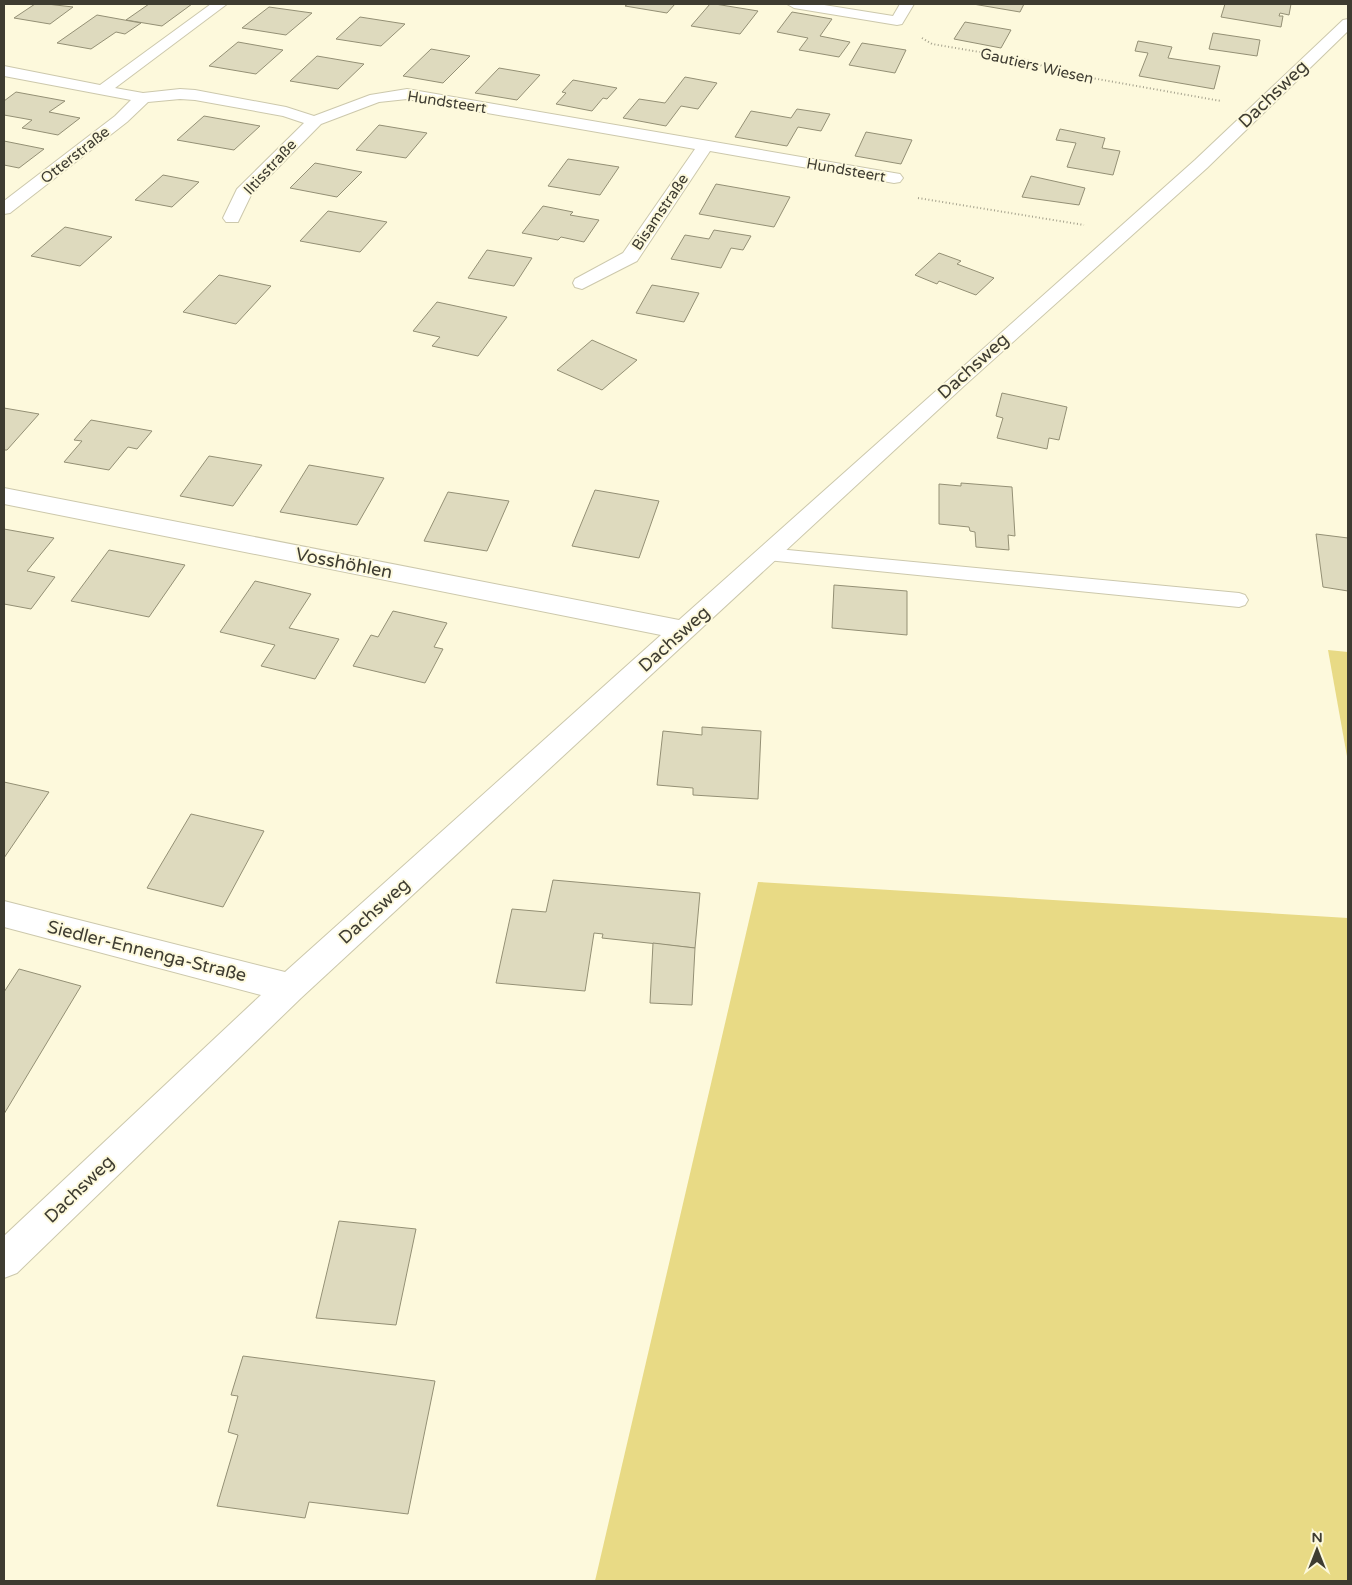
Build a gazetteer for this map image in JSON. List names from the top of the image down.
{
  "streets": {
    "street": [
      "Dachsweg",
      "Hundsteert",
      "Otterstraße",
      "Iltisstraße",
      "Bisamstraße",
      "Vosshöhlen",
      "Siedler-Ennenga-Straße"
    ],
    "path": ["Gautiers Wiesen"]
  },
  "crossings": [
    ["Gautiers Wiesen", "Dachsweg"],
    ["Dachsweg", "Vosshöhlen"],
    ["Dachsweg", "Siedler-Ennenga-Straße"],
    ["Hundsteert", "Iltisstraße"],
    ["Hundsteert", "Bisamstraße"]
  ],
  "north": "top"
}
